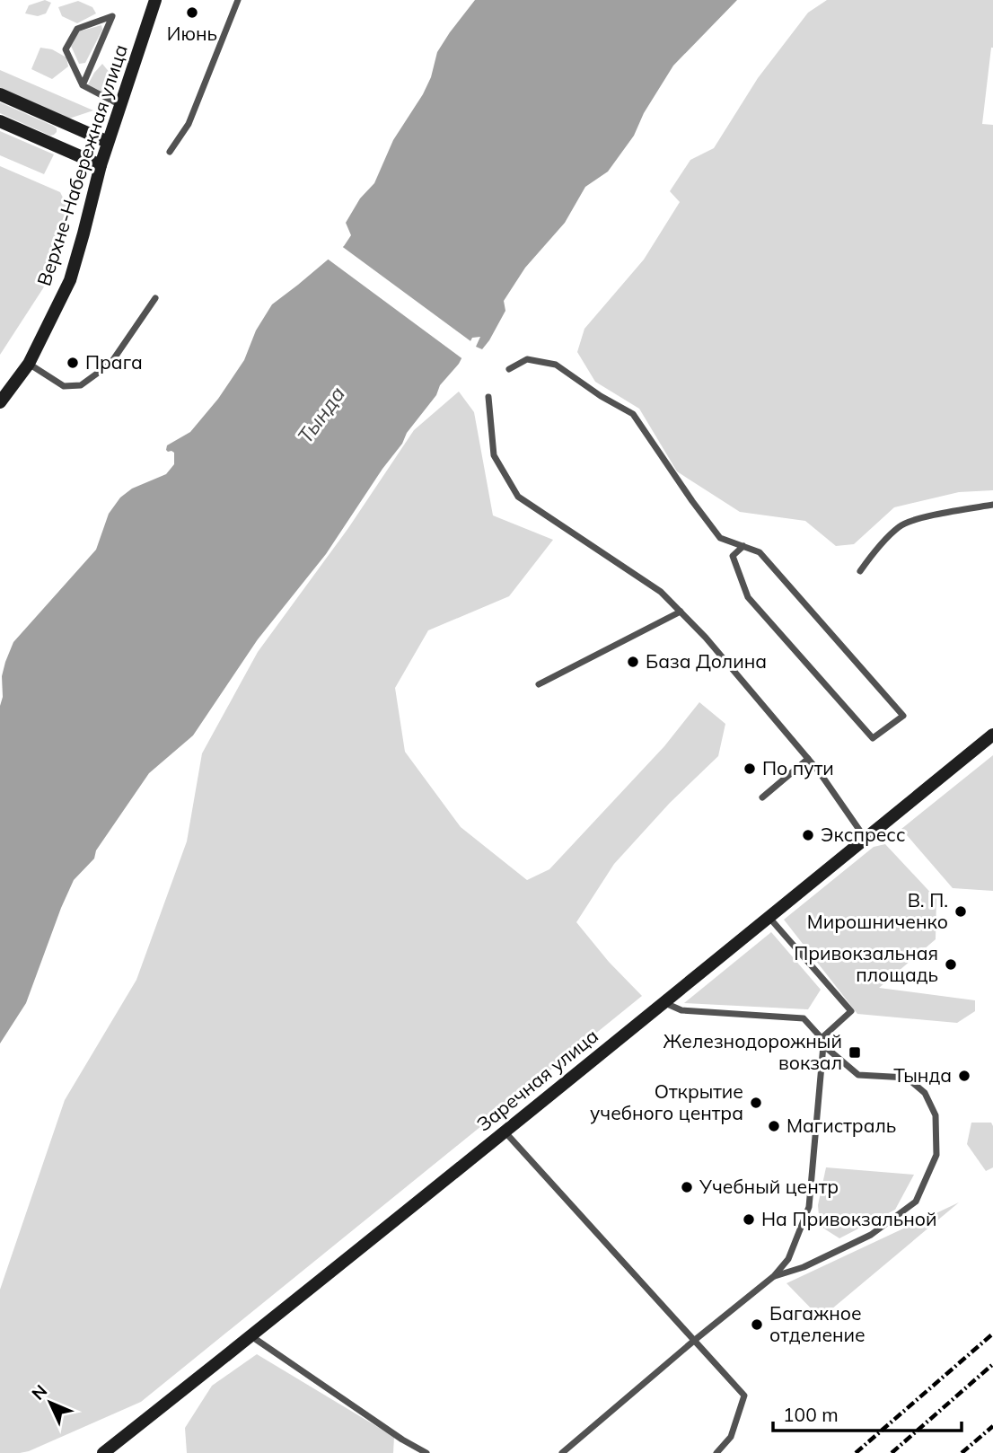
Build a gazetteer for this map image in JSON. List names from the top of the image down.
{
  "streets": {
    "street": ["Верхне-Набережная улица", "Заречная улица"]
  },
  "water": ["Тында"],
  "places": {
    "other": [
      "Июнь",
      "Прага",
      "База Долина",
      "По пути",
      "Экспресс",
      "В. П. Мирошниченко",
      "Привокзальная площадь",
      "Тында",
      "Открытие учебного центра",
      "Магистраль",
      "Учебный центр",
      "На Привокзальной",
      "Багажное отделение"
    ],
    "transit": ["Железнодорожный вокзал"]
  },
  "scale_bar": "100 m",
  "north": "top left"
}
